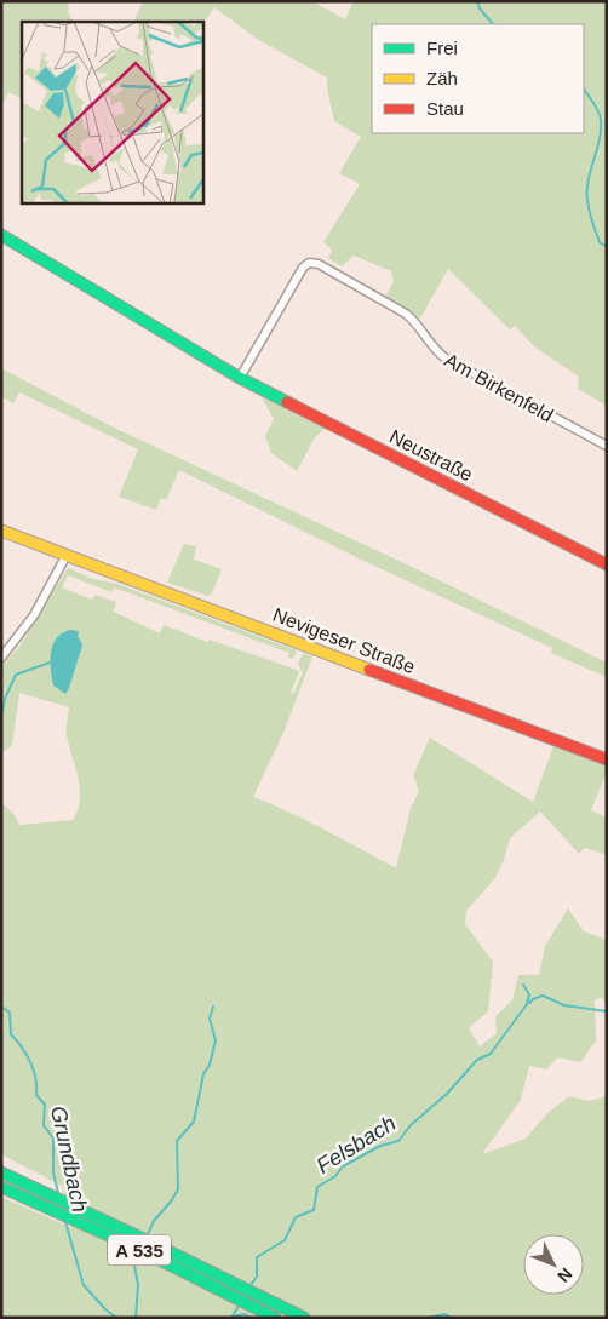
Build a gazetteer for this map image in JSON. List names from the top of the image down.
{
  "streets": {
    "main road": ["Neustraße", "Nevigeser Straße", "A 535"],
    "street": ["Am Birkenfeld"]
  },
  "crossings": [
    ["Am Birkenfeld", "Neustraße"]
  ],
  "water": ["Felsbach", "Grundbach"],
  "legend": ["Frei", "Zäh", "Stau"],
  "north": "bottom right"
}
